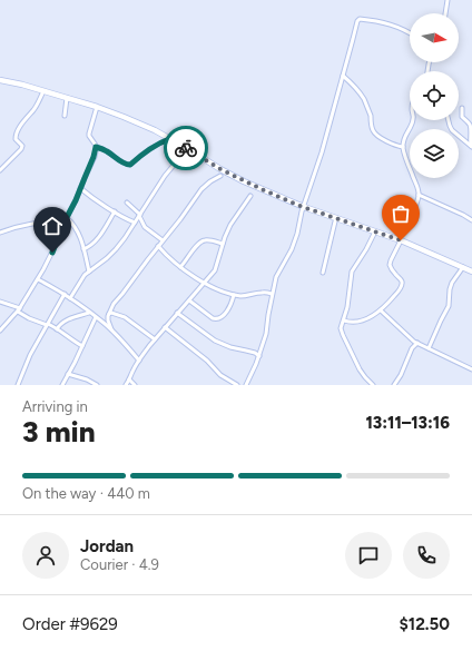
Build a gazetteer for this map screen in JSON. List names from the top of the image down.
{
  "north": "right",
  "page": {
    "heading": ["3 min", "Arriving in", "13:11–13:16"],
    "panel": [
      "Jordan",
      "Courier · 4.9",
      "Order #9629",
      "$12.50"
    ],
    "bar": "On the way · 440 m"
  }
}
